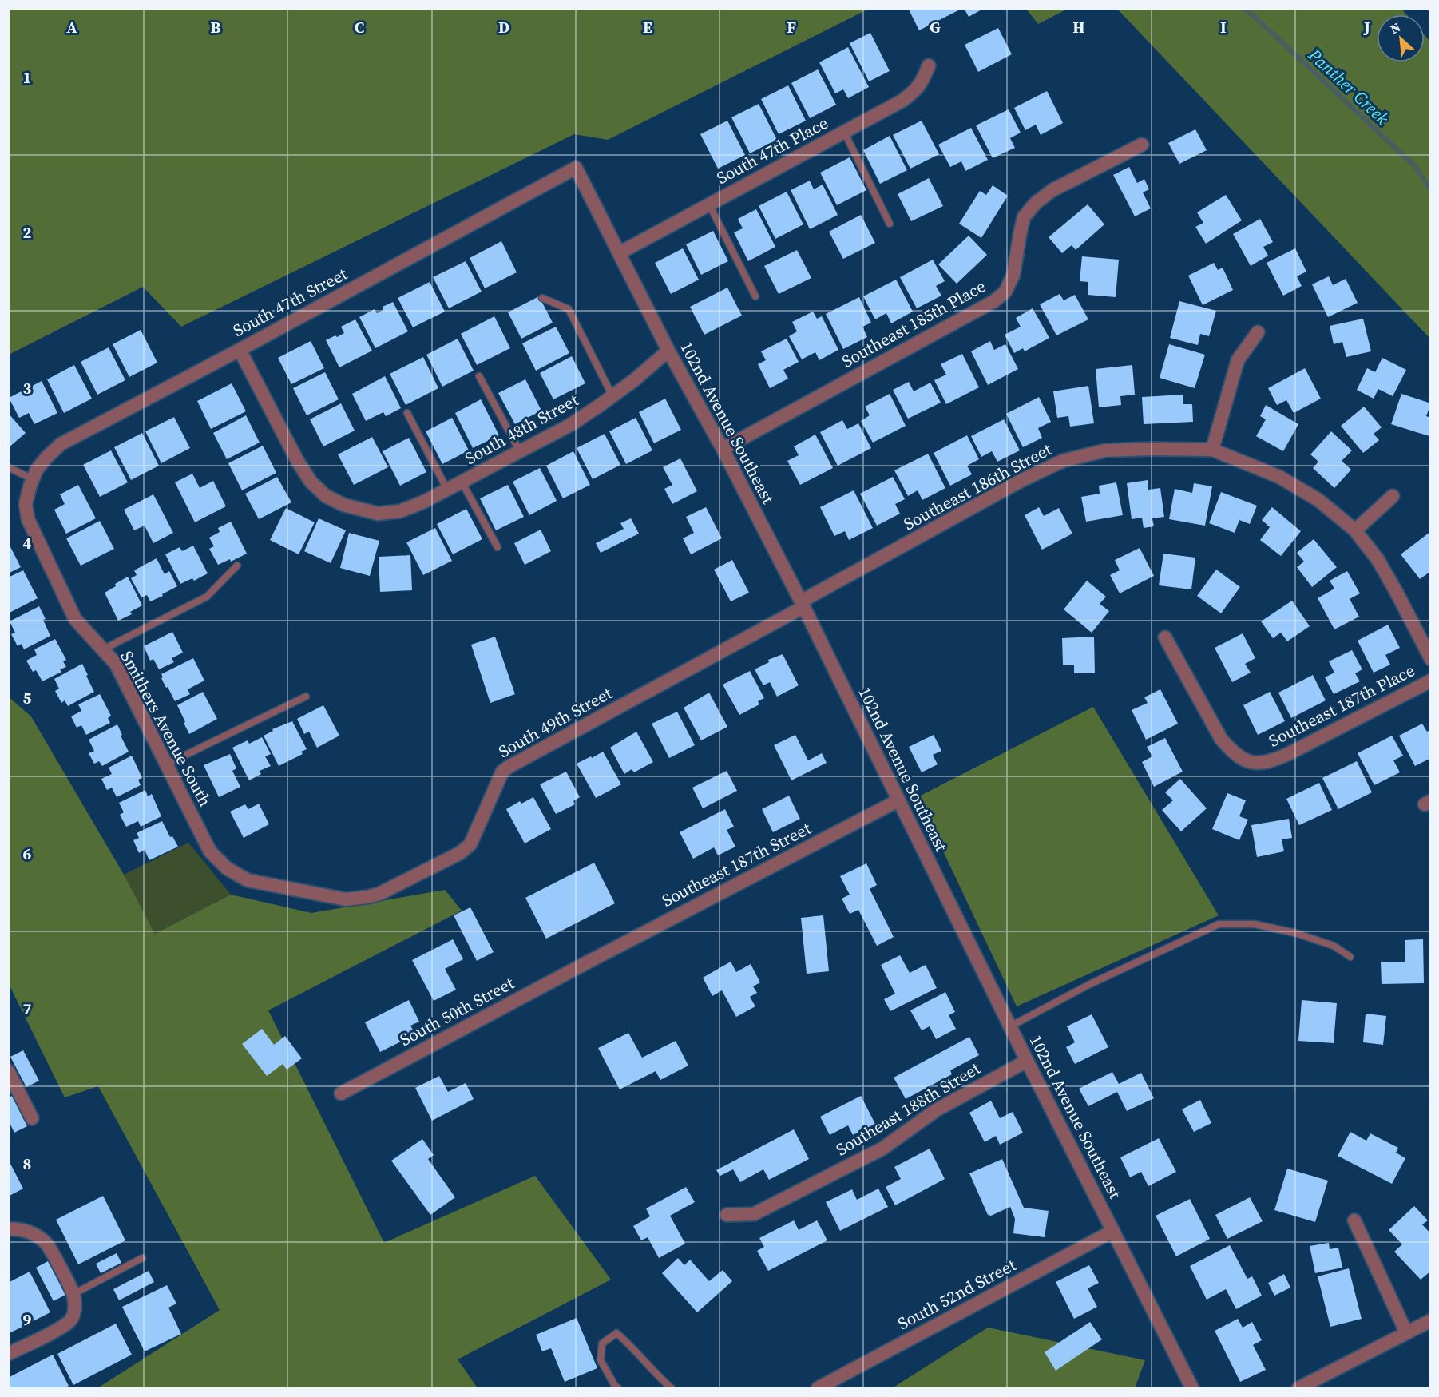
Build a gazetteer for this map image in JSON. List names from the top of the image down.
{
  "streets": {
    "street": [
      "South 47th Place",
      "South 47th Street",
      "Southeast 185th Place",
      "102nd Avenue Southeast",
      "South 48th Street",
      "Southeast 186th Street",
      "Southeast 187th Place",
      "South 49th Street",
      "Smithers Avenue South",
      "Southeast 187th Street",
      "South 50th Street",
      "Southeast 188th Street",
      "South 52nd Street"
    ]
  },
  "crossings": [
    ["South 47th Place", "102nd Avenue Southeast"],
    ["South 47th Street", "102nd Avenue Southeast"],
    ["South 47th Street", "South 48th Street"],
    ["South 47th Street", "Smithers Avenue South"],
    ["Southeast 185th Place", "102nd Avenue Southeast"],
    ["102nd Avenue Southeast", "South 48th Street"],
    ["102nd Avenue Southeast", "Southeast 186th Street"],
    ["102nd Avenue Southeast", "South 49th Street"],
    ["102nd Avenue Southeast", "Southeast 187th Street"],
    ["102nd Avenue Southeast", "Southeast 188th Street"],
    ["102nd Avenue Southeast", "South 52nd Street"],
    ["Southeast 186th Street", "South 49th Street"],
    ["South 49th Street", "Smithers Avenue South"],
    ["Southeast 187th Street", "South 50th Street"]
  ],
  "water": ["Panther Creek"],
  "north": "top left",
  "grid": {
    "columns": [
      "A",
      "B",
      "C",
      "D",
      "E",
      "F",
      "G",
      "H",
      "I",
      "J"
    ],
    "rows": [
      "1",
      "2",
      "3",
      "4",
      "5",
      "6",
      "7",
      "8",
      "9"
    ]
  }
}
